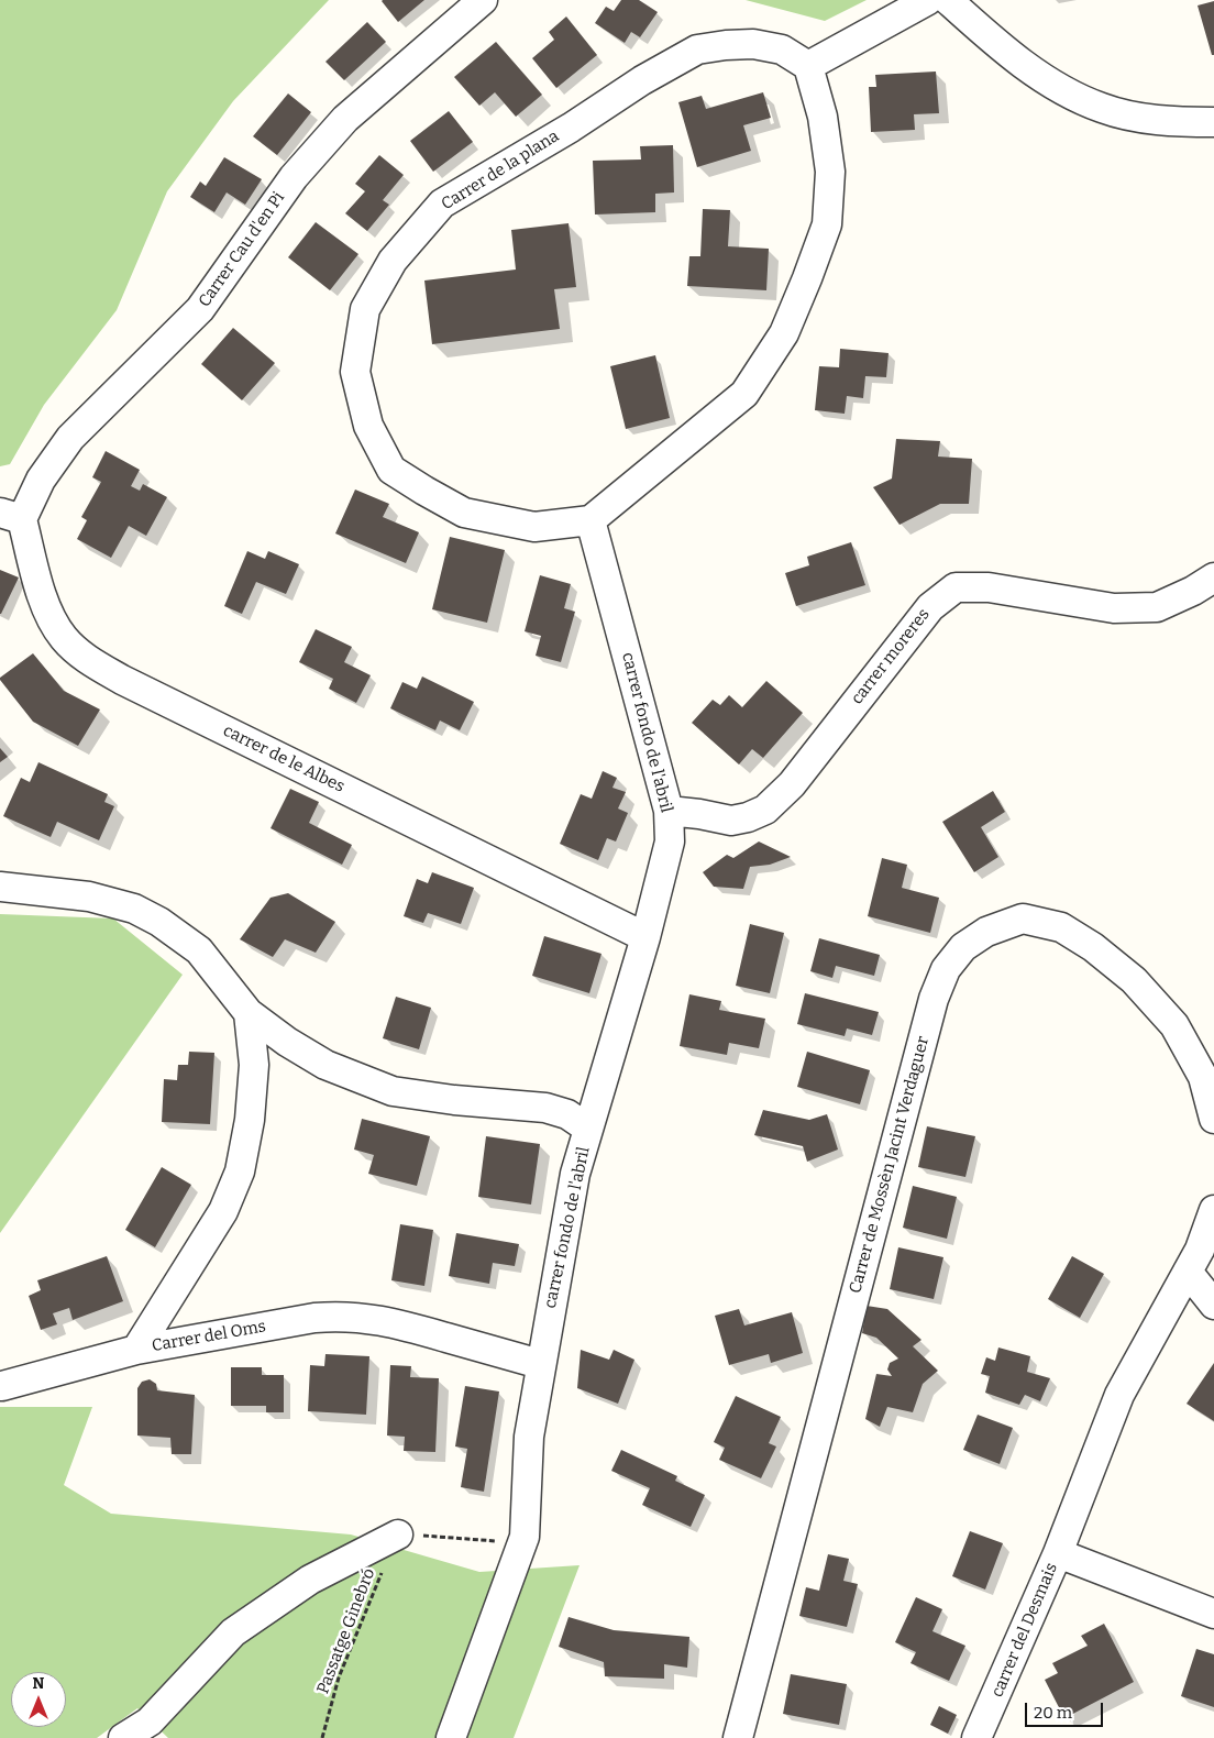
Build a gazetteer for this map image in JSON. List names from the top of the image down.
{
  "streets": {
    "street": [
      "Carrer de la plana",
      "Carrer Cau d'en Pi",
      "carrer moreres",
      "carrer fondo de l'abril",
      "carrer de le Albes",
      "Carrer de Mossèn Jacint Verdaguer",
      "Carrer del Oms",
      "carrer del Desmais"
    ],
    "path": ["Passatge Ginebró"]
  },
  "crossings": [
    ["Carrer de la plana", "carrer fondo de l'abril"],
    ["Carrer Cau d'en Pi", "carrer de le Albes"],
    ["carrer moreres", "carrer fondo de l'abril"],
    ["carrer fondo de l'abril", "carrer de le Albes"],
    ["carrer fondo de l'abril", "Carrer del Oms"]
  ],
  "scale_bar": "20 m",
  "north": "top"
}
